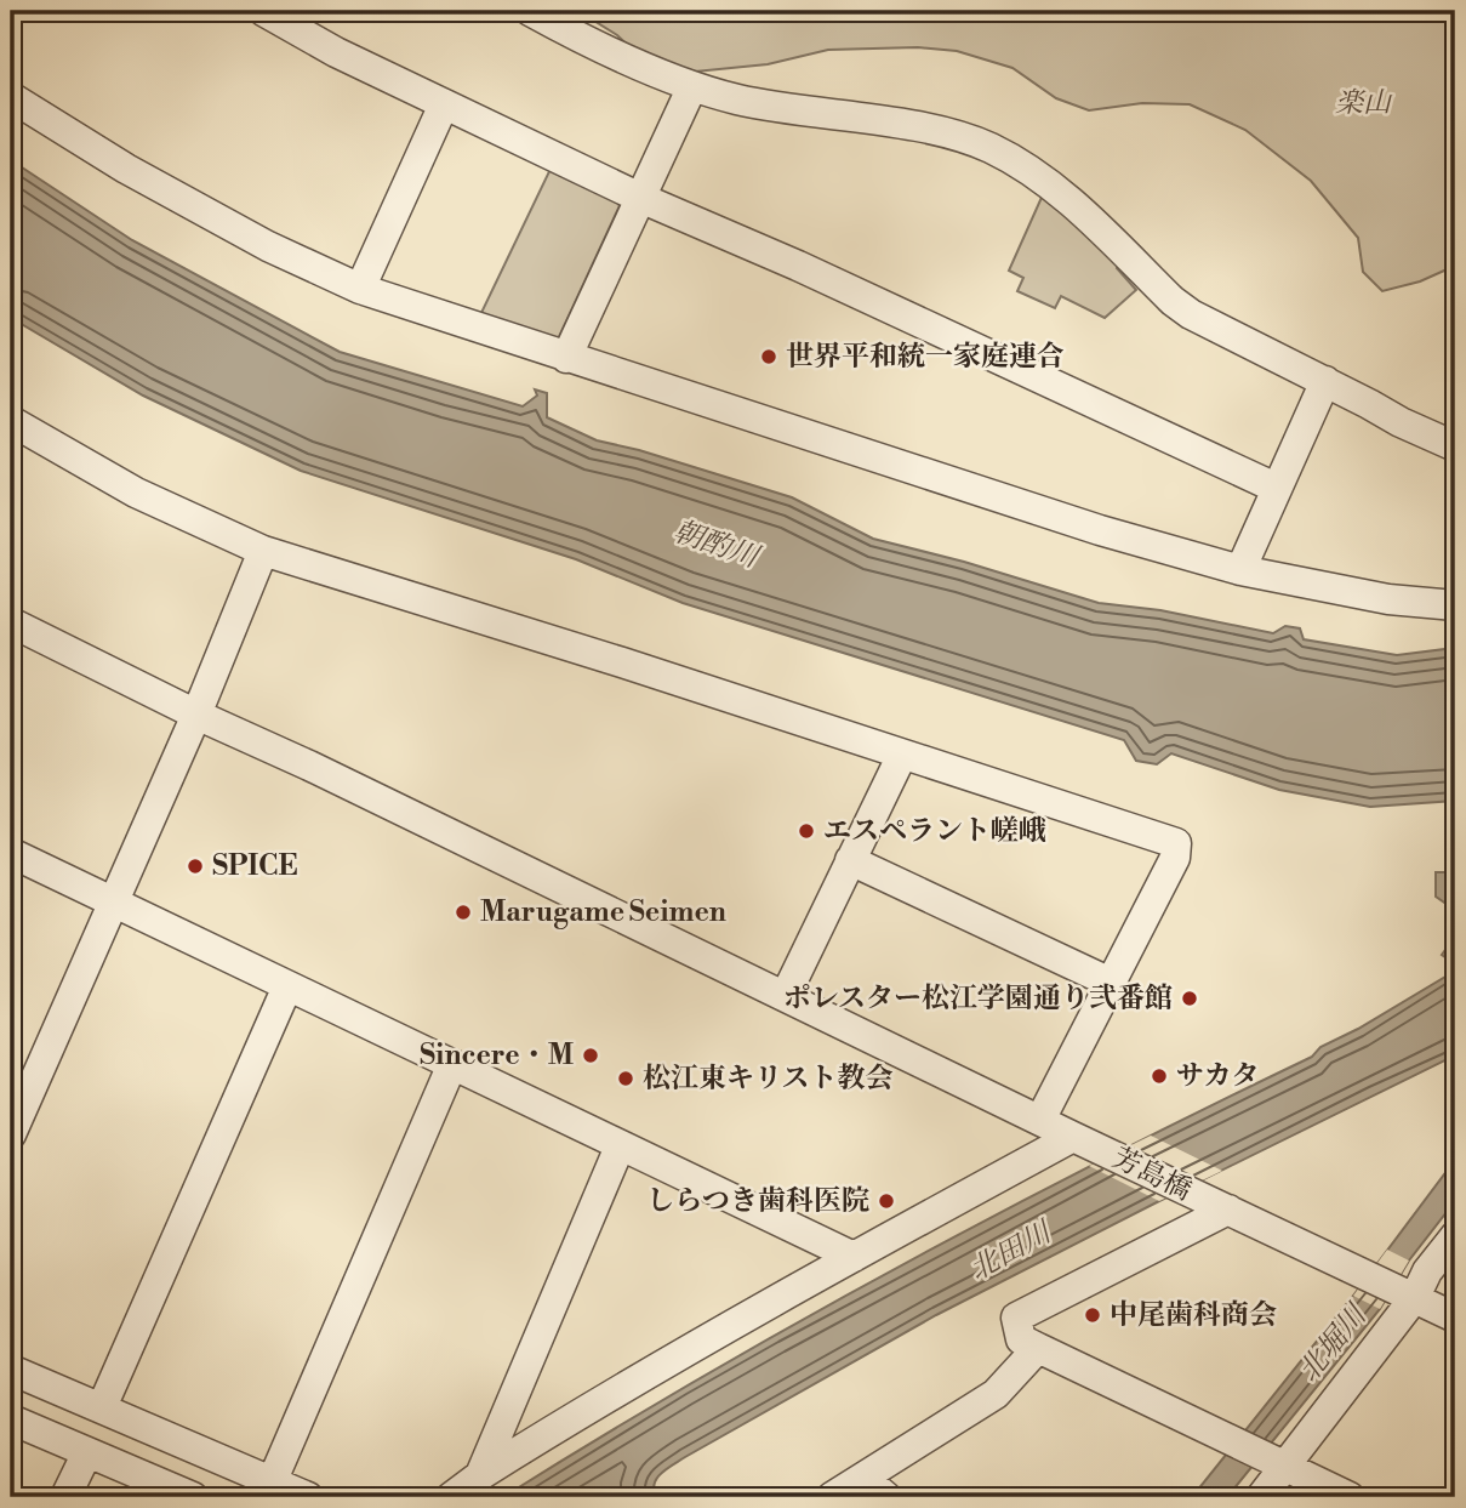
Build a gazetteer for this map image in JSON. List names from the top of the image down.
{
  "streets": {
    "street": ["芳島橋"]
  },
  "water": ["朝酌川", "北田川", "北堀川"],
  "parks": ["楽山"],
  "places": [
    "世界平和統一家庭連合",
    "エスペラント嵯峨",
    "SPICE",
    "Marugame Seimen",
    "ポレスター松江学園通り弐番館",
    "Sincere・M",
    "サカタ",
    "松江東キリスト教会",
    "しらつき歯科医院",
    "中尾歯科商会"
  ]
}
